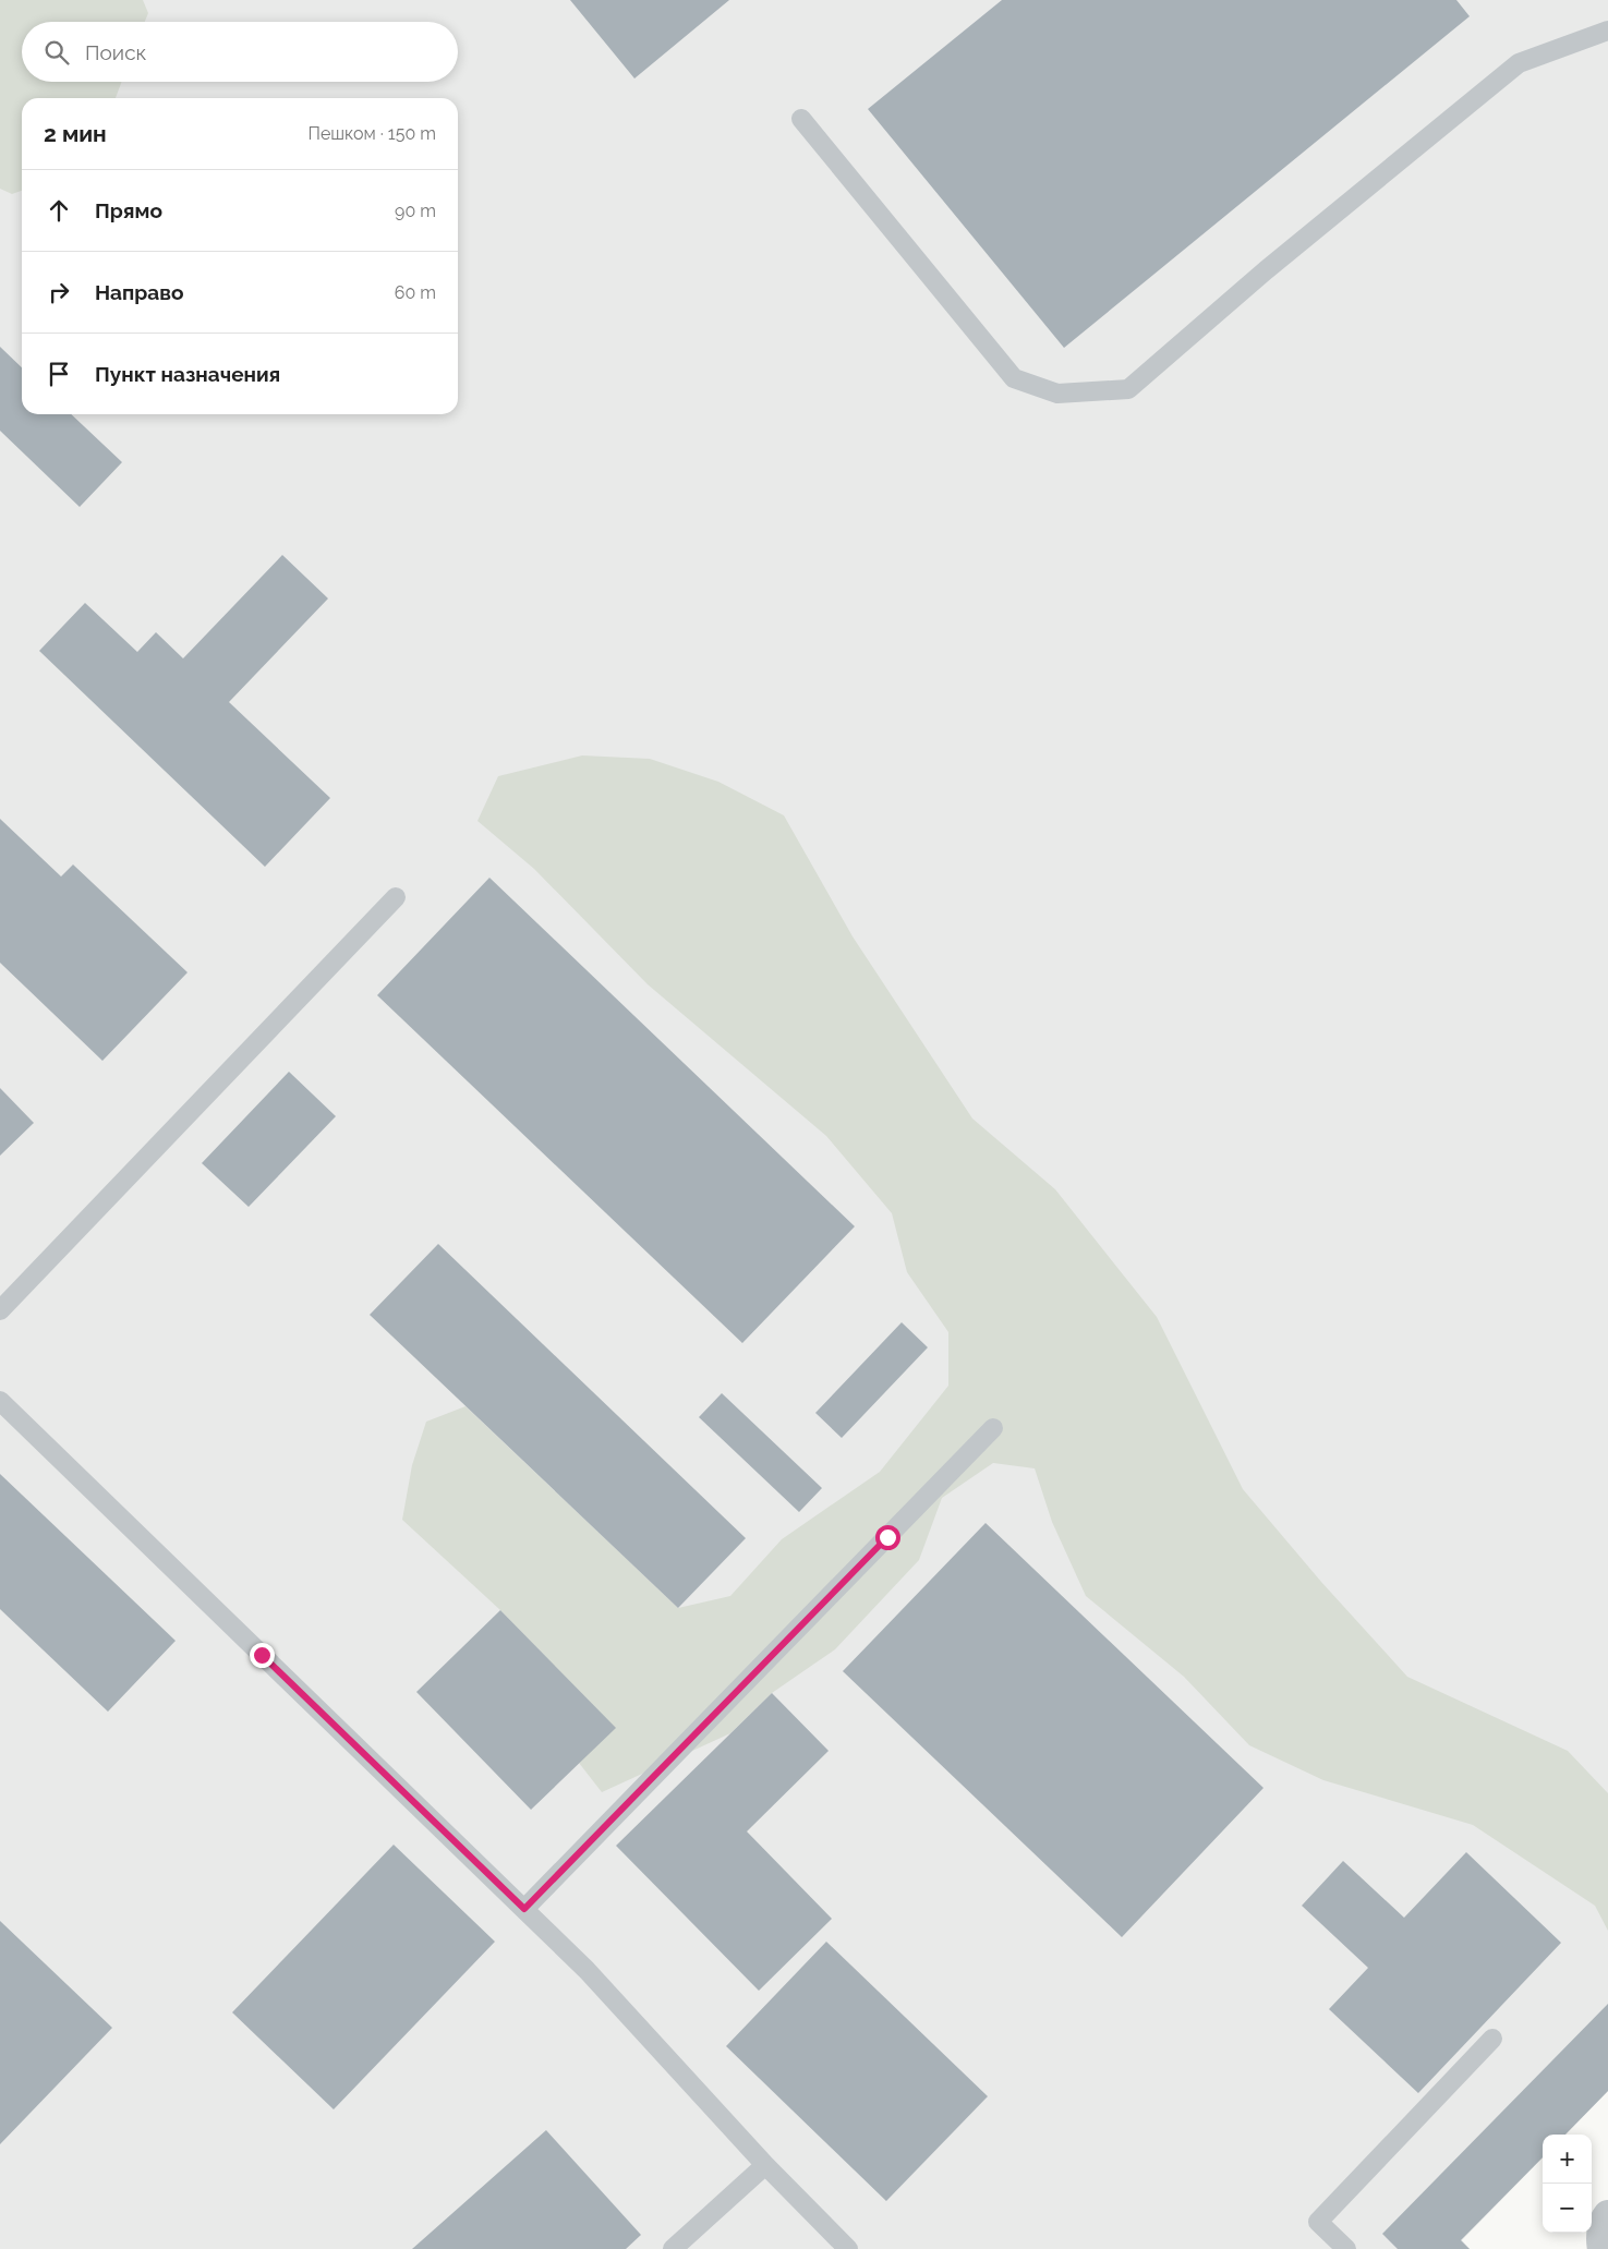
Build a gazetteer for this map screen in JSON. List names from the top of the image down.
{
  "page": {
    "search": "Поиск",
    "heading": ["2 мин", "Пешком · 150 m"],
    "list": [
      ["Прямо", "90 m"],
      ["Направо", "60 m"],
      "Пункт назначения"
    ],
    "map_buttons": ["+", "−"]
  }
}
